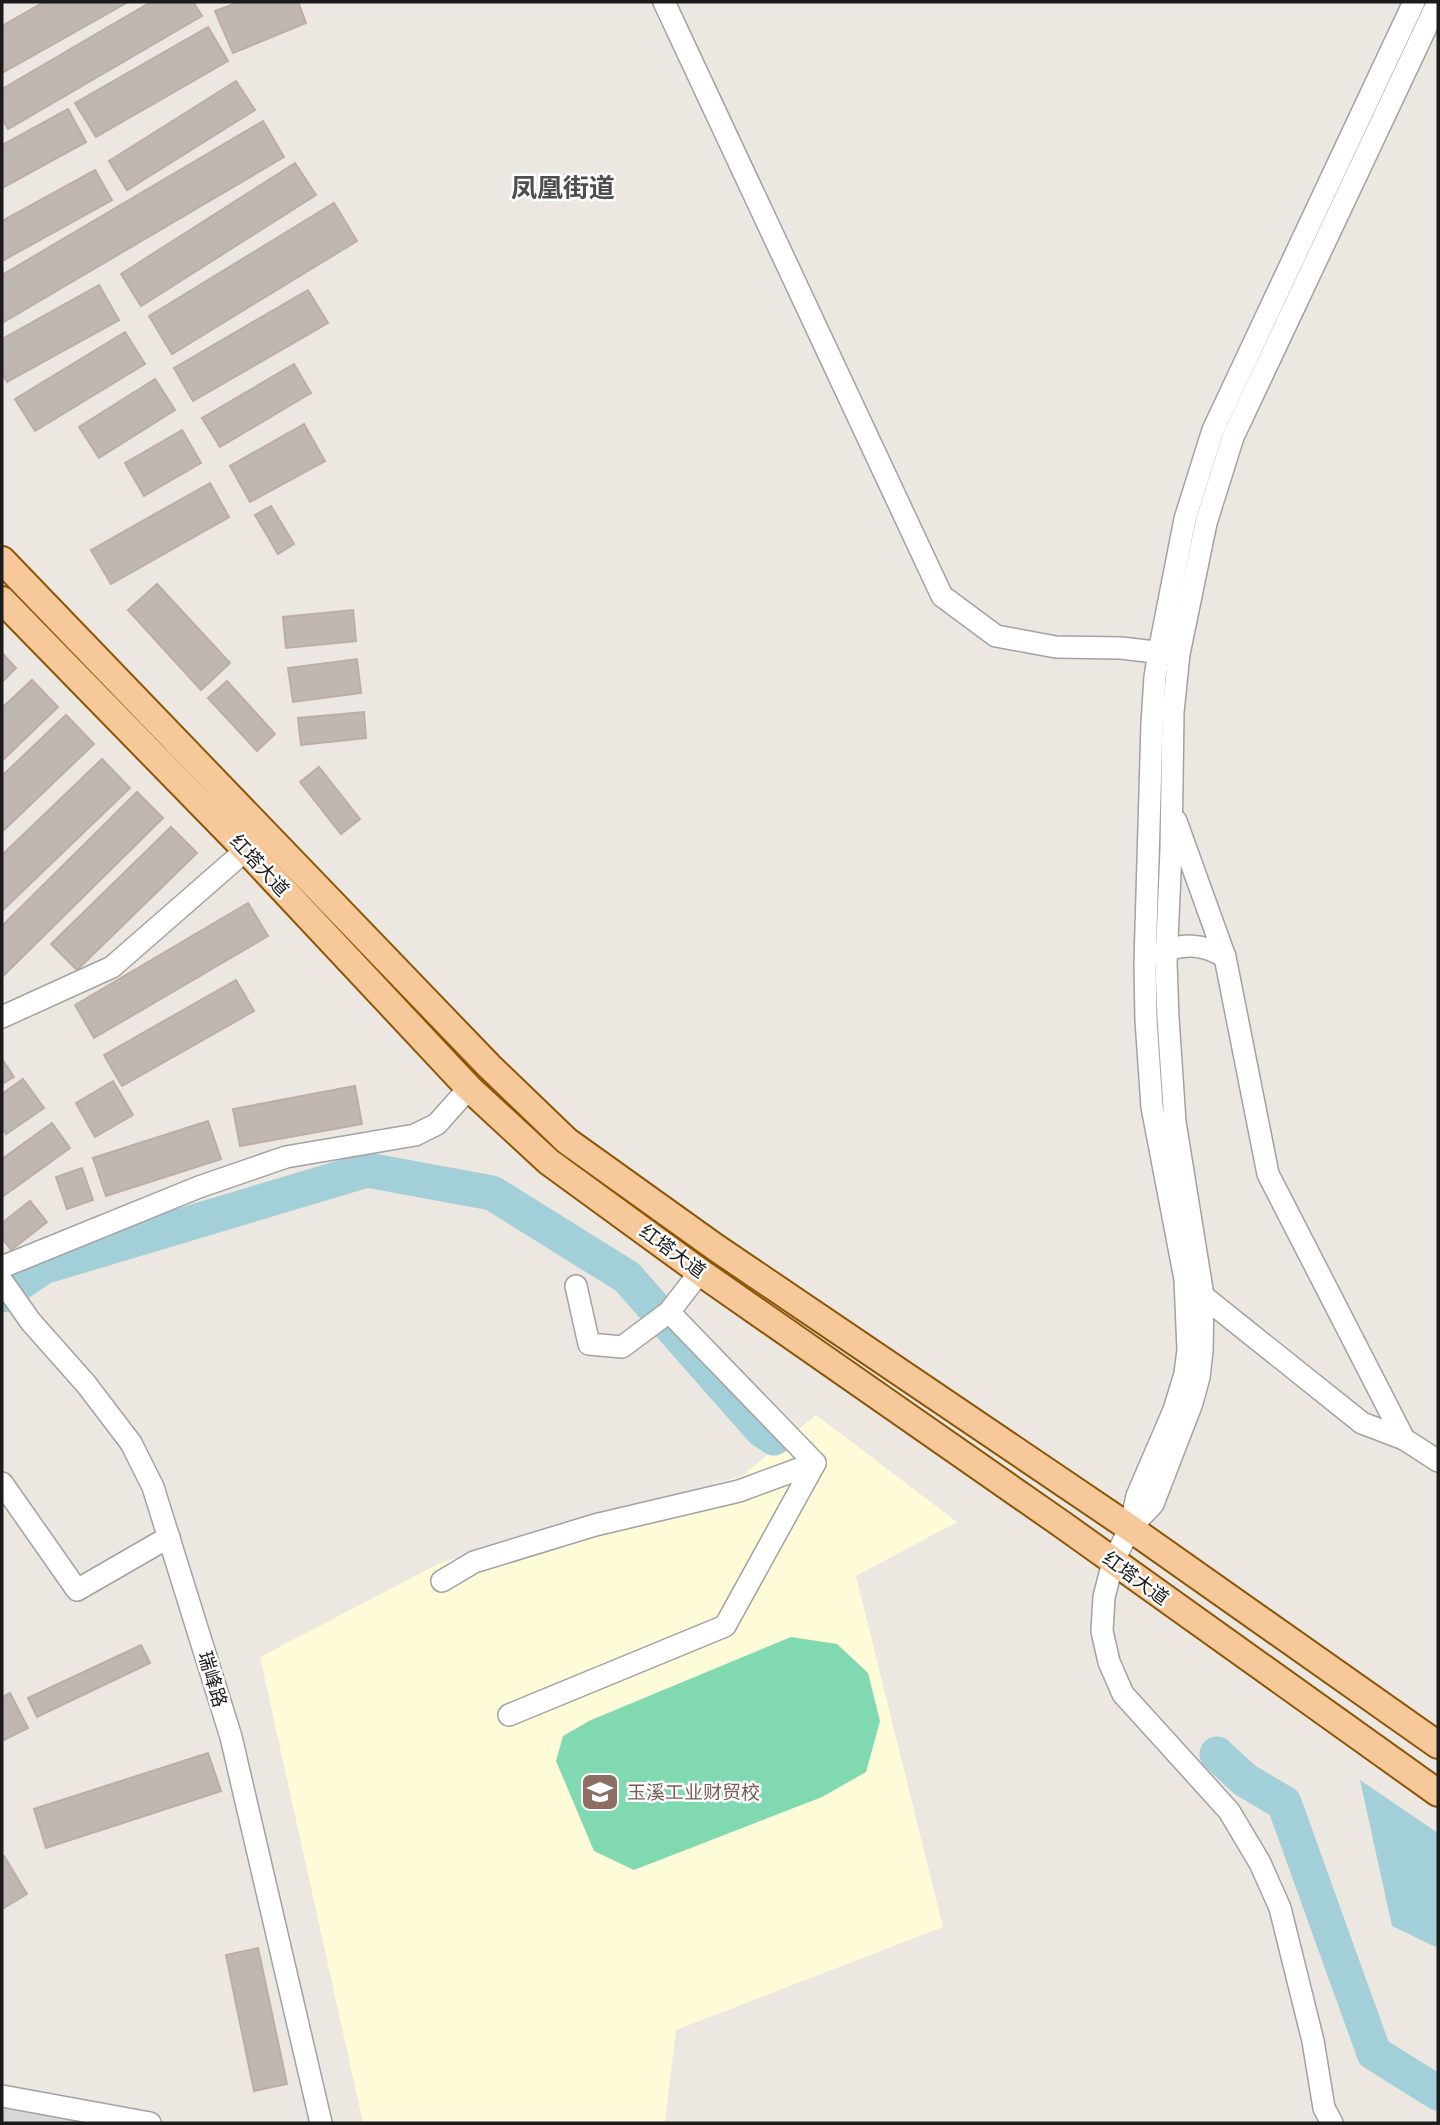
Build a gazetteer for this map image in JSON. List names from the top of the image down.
{
  "streets": {
    "main road": ["红塔大道"],
    "street": ["瑞峰路"]
  },
  "districts": ["凤凰街道"],
  "places": {
    "school or university": ["玉溪工业财贸校"]
  }
}
